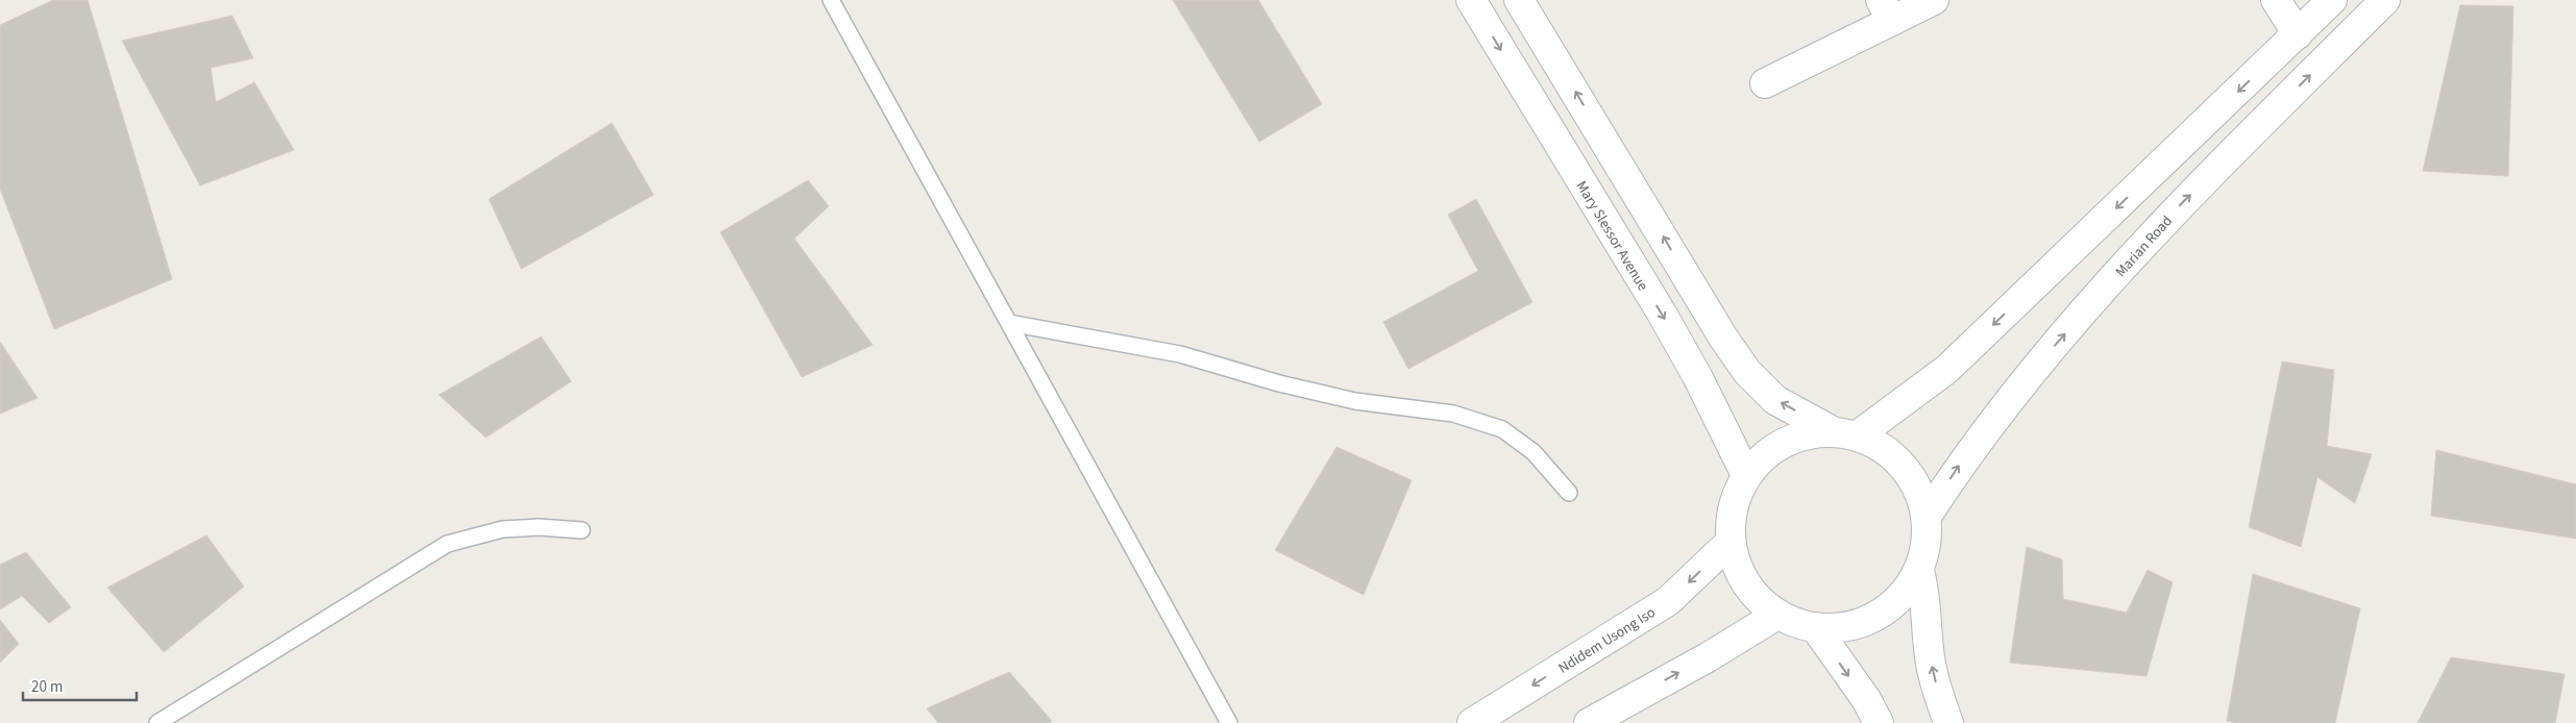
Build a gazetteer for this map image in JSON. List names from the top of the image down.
{
  "streets": {
    "street": ["Mary Slessor Avenue", "Marian Road", "Ndidem Usong Iso"]
  },
  "scale_bar": "20 m"
}
